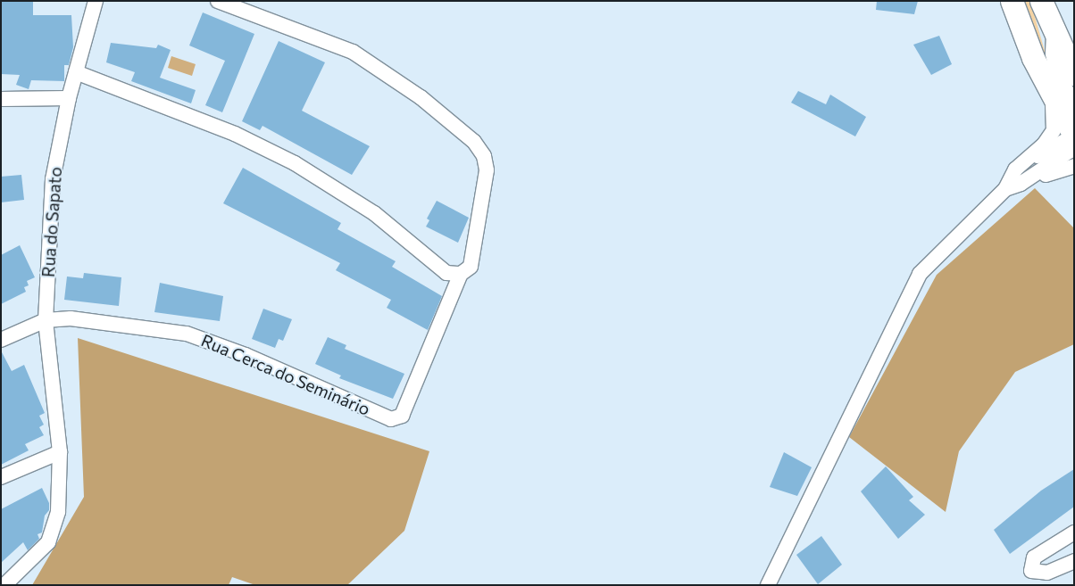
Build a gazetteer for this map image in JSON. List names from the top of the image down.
{
  "streets": {
    "street": ["Rua do Sapato", "Rua Cerca do Seminário"]
  },
  "crossings": [
    ["Rua do Sapato", "Rua Cerca do Seminário"]
  ]
}
